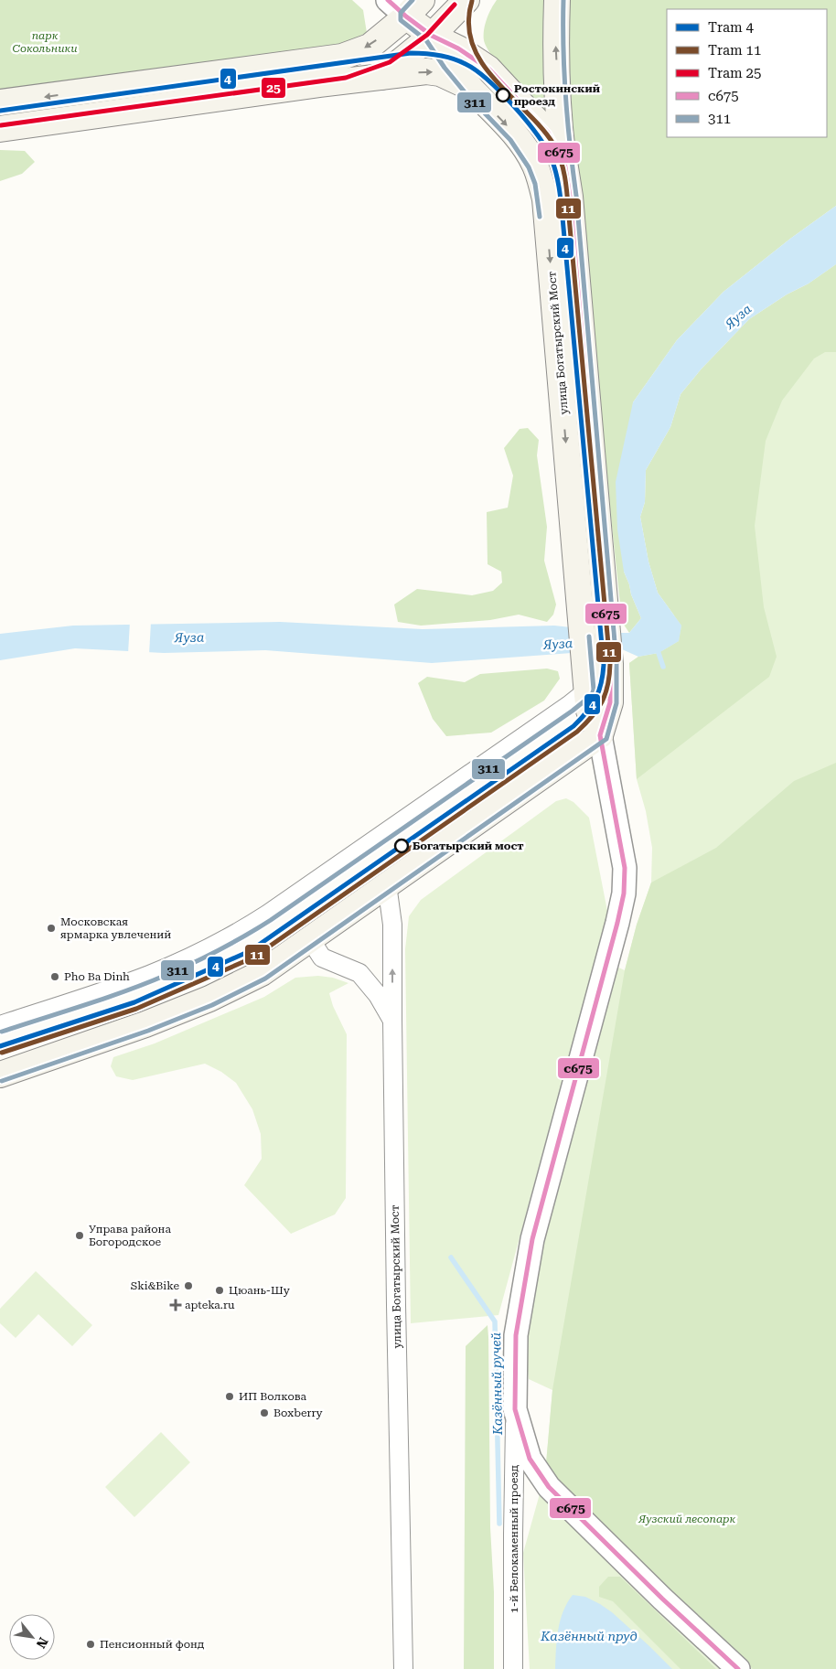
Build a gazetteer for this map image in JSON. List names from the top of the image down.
{
  "streets": {
    "main road": ["улица Богатырский Мост"],
    "street": ["1-й Белокаменный проезд"]
  },
  "crossings": [
    ["улица Богатырский Мост", "1-й Белокаменный проезд"]
  ],
  "water": ["Яуза", "Казённый ручей", "Казённый пруд"],
  "parks": ["парк Сокольники", "Яузский лесопарк"],
  "places": {
    "other": [
      "Ростокинский проезд",
      "Богатырский мост",
      "Московская ярмарка увлечений",
      "Pho Ba Dinh",
      "Управа района Богородское",
      "Ski&Bike",
      "Цюань-Шу",
      "ИП Волкова",
      "Boxberry",
      "Пенсионный фонд"
    ],
    "health": ["apteka.ru"]
  },
  "lines": [
    "transit line с675",
    "transit line 311",
    "tram line 11",
    "tram line 25",
    "tram line 4"
  ],
  "legend": [
    "Tram 4",
    "Tram 11",
    "Tram 25",
    "с675",
    "311"
  ],
  "north": "bottom right"
}
